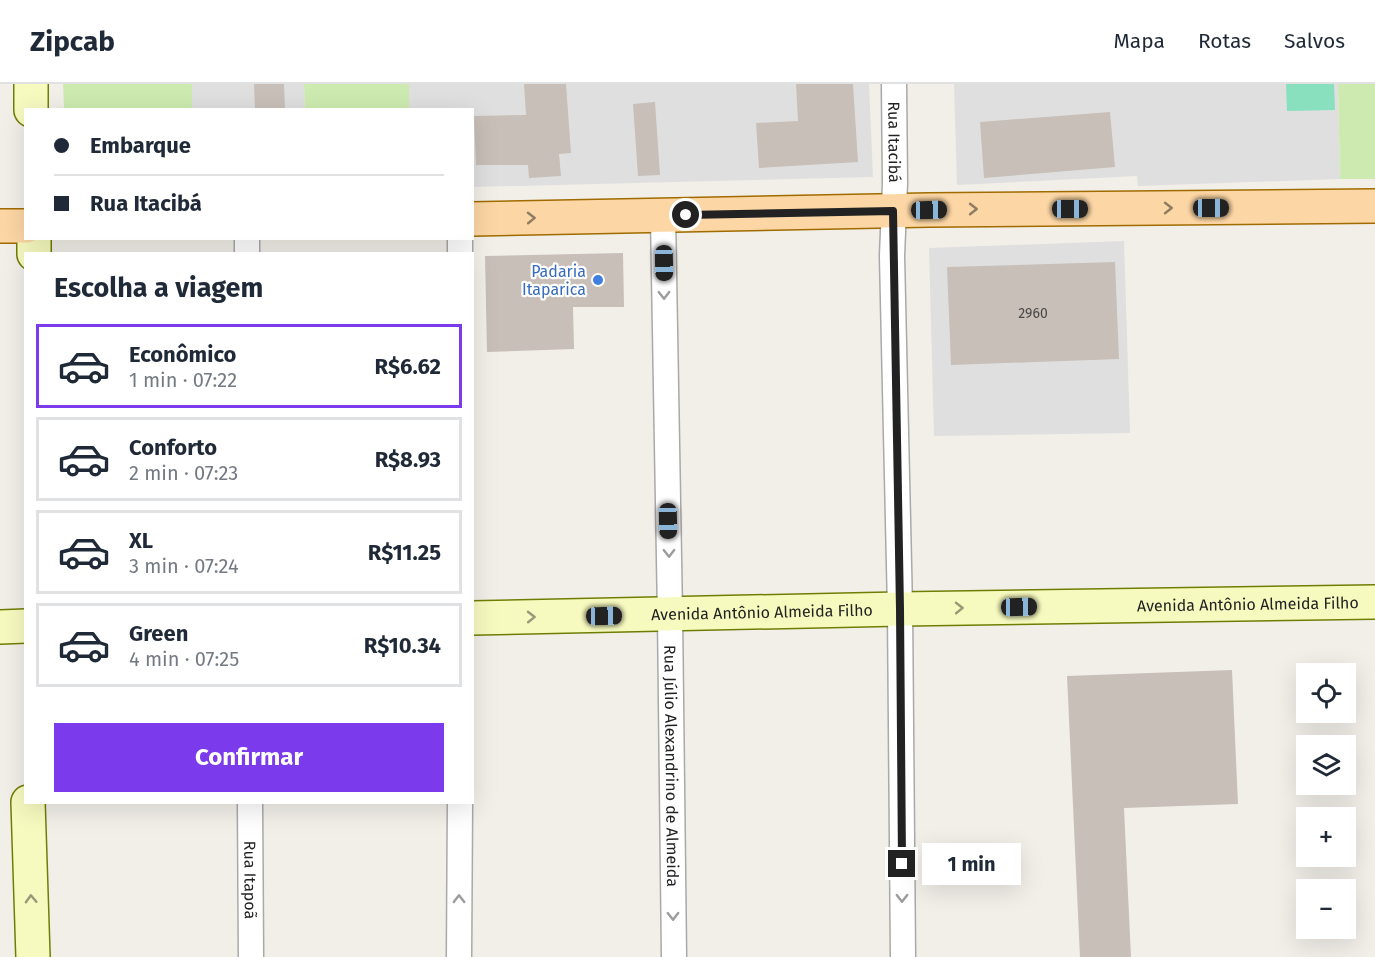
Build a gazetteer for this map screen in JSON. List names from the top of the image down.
{
  "streets": {
    "street": [
      "Rua Itacibá",
      "Avenida Antônio Almeida Filho",
      "Rua Júlio Alexandrino de Almeida",
      "Rua Itapoã"
    ]
  },
  "crossings": [
    ["Rua Itacibá", "Avenida Antônio Almeida Filho"],
    ["Avenida Antônio Almeida Filho", "Rua Júlio Alexandrino de Almeida"]
  ],
  "one_way": ["Rua Itacibá", "Avenida Antônio Almeida Filho", "Rua Júlio Alexandrino de Almeida"],
  "places": ["Padaria Itaparica"],
  "house_numbers": ["2960"],
  "page": {
    "header": "Zipcab",
    "nav": ["Mapa", "Rotas", "Salvos"],
    "banner": ["Embarque", "Rua Itacibá"],
    "heading": "Escolha a viagem",
    "list": [
      {
        "name": "Econômico",
        "note": "1 min · 07:22",
        "value": "R$6.62"
      },
      {
        "name": "Conforto",
        "note": "2 min · 07:23",
        "value": "R$8.93"
      },
      {
        "name": "XL",
        "note": "3 min · 07:24",
        "value": "R$11.25"
      },
      {
        "name": "Green",
        "note": "4 min · 07:25",
        "value": "R$10.34"
      }
    ],
    "map_buttons": ["+", "−"],
    "buttons": "Confirmar",
    "bubble": "1 min"
  }
}
